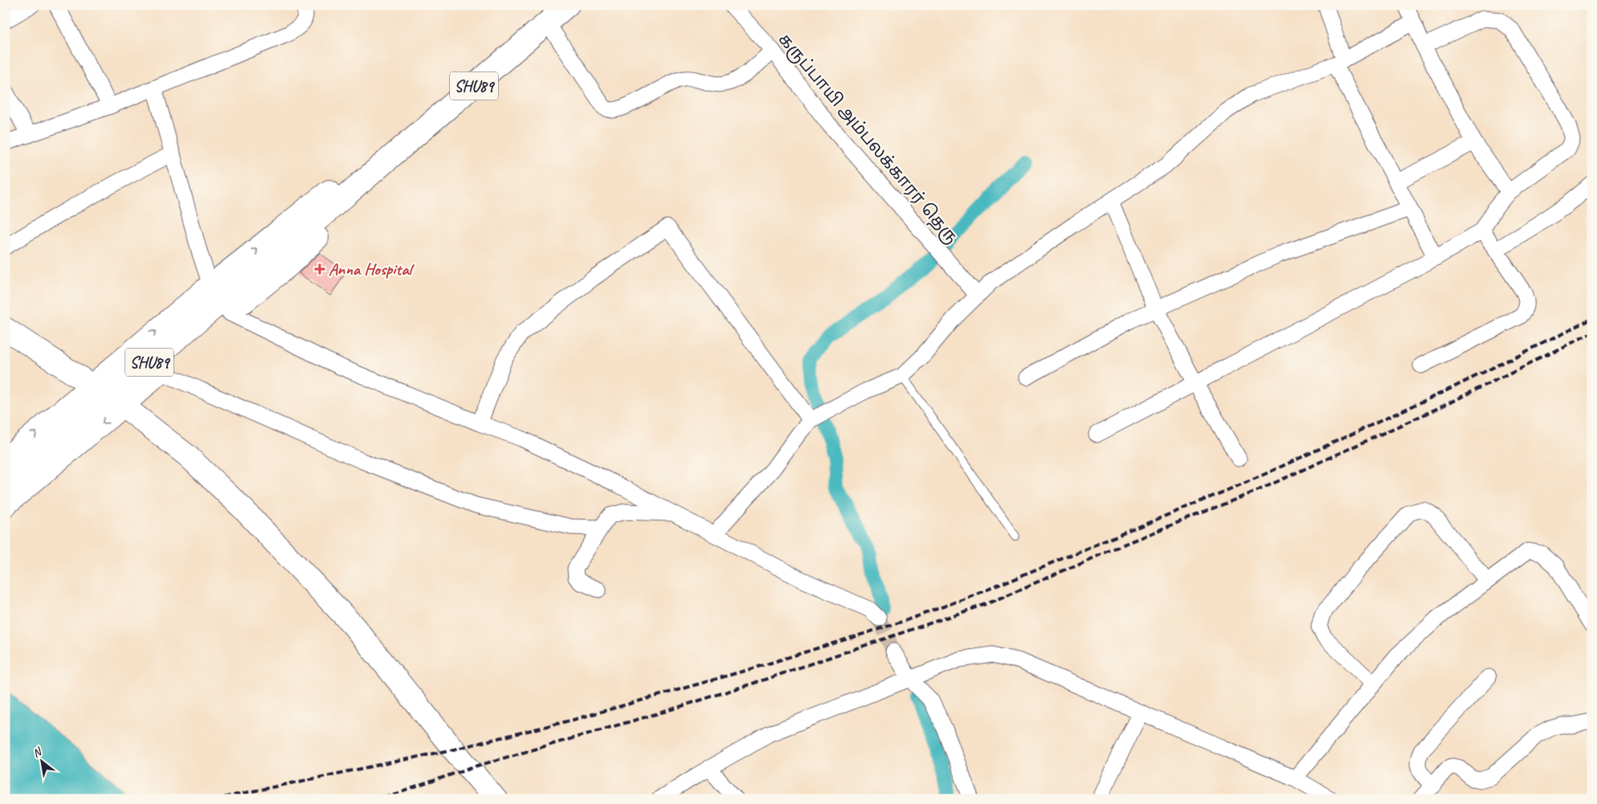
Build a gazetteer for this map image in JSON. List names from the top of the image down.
{
  "streets": {
    "main road": ["SHU89"],
    "street": ["கருப்பாயி அம்பலக்காரர் தெரு"]
  },
  "places": {
    "health": ["Anna Hospital"]
  },
  "north": "top left"
}
